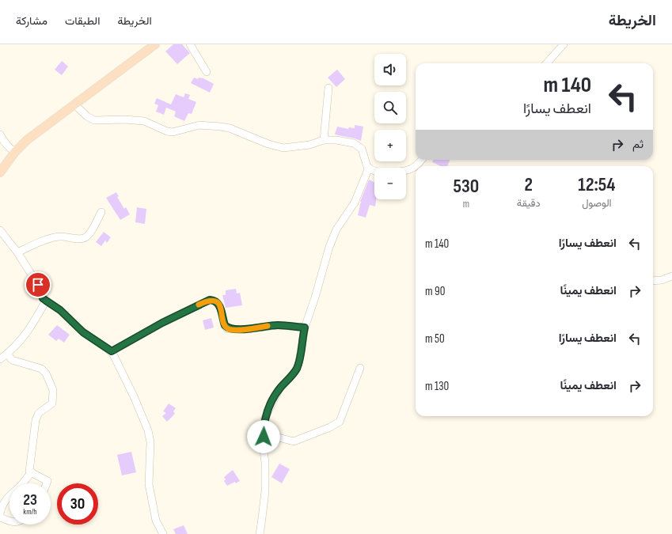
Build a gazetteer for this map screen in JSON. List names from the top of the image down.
{
  "page": {
    "header": "الخريطة",
    "nav": ["الخريطة", "الطبقات", "مشاركة"],
    "map_buttons": ["+", "−"],
    "turn": ["140 m", "انعطف يسارًا"],
    "then": "ثم",
    "eta": [
      "12:54",
      "الوصول",
      "2",
      "دقيقة",
      "530",
      "m"
    ],
    "list": [
      {
        "name": "انعطف يسارًا",
        "value": "140 m"
      },
      {
        "name": "انعطف يمينًا",
        "value": "90 m"
      },
      {
        "name": "انعطف يسارًا",
        "value": "50 m"
      },
      {
        "name": "انعطف يمينًا",
        "value": "130 m"
      }
    ],
    "speed": "23 km/h",
    "limit": "30"
  }
}
